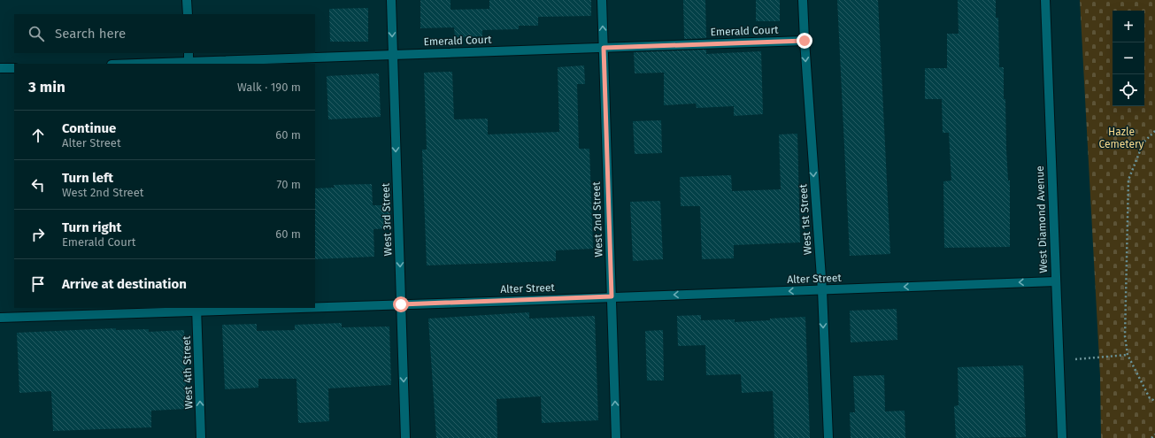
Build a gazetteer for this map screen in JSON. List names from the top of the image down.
{
  "streets": {
    "street": [
      "Emerald Court",
      "West 3rd Street",
      "West 2nd Street",
      "West 1st Street",
      "West Diamond Avenue",
      "Alter Street",
      "West 4th Street"
    ]
  },
  "crossings": [
    ["Emerald Court", "West 3rd Street"],
    ["Emerald Court", "West 2nd Street"],
    ["Emerald Court", "West 1st Street"],
    ["West 3rd Street", "Alter Street"],
    ["West 2nd Street", "Alter Street"],
    ["West 1st Street", "Alter Street"],
    ["West Diamond Avenue", "Alter Street"],
    ["Alter Street", "West 4th Street"]
  ],
  "one_way": [
    "West 3rd Street",
    "West 2nd Street",
    "West 1st Street",
    "Alter Street",
    "West 4th Street"
  ],
  "parks": ["Hazle Cemetery"],
  "page": {
    "map_buttons": ["+", "−"],
    "search": "Search here",
    "heading": ["3 min", "Walk · 190 m"],
    "list": [
      ["Continue", "Alter Street", "60 m"],
      ["Turn left", "West 2nd Street", "70 m"],
      ["Turn right", "Emerald Court", "60 m"],
      "Arrive at destination"
    ]
  }
}
